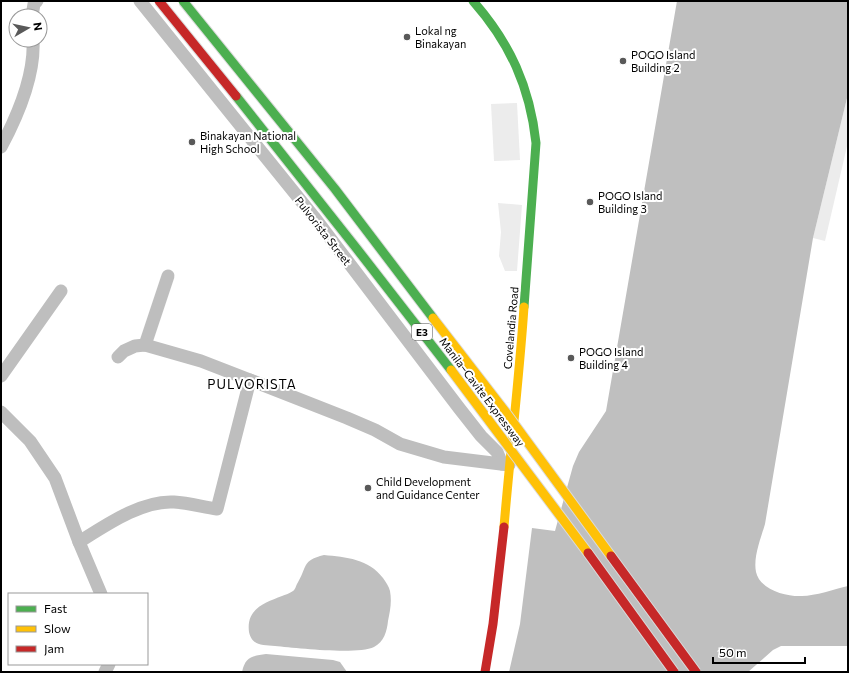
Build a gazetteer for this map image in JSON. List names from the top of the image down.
{
  "streets": {
    "main road": ["Covelandia Road", "E3", "Manila–Cavite Expressway"],
    "street": ["Pulvorista Street"]
  },
  "crossings": [
    ["Pulvorista Street", "Covelandia Road"]
  ],
  "districts": ["PULVORISTA"],
  "places": [
    "Lokal ng Binakayan",
    "POGO Island Building 2",
    "Binakayan National High School",
    "POGO Island Building 3",
    "POGO Island Building 4",
    "Child Development and Guidance Center"
  ],
  "legend": ["Fast", "Slow", "Jam"],
  "scale_bar": "50 m",
  "north": "right"
}
